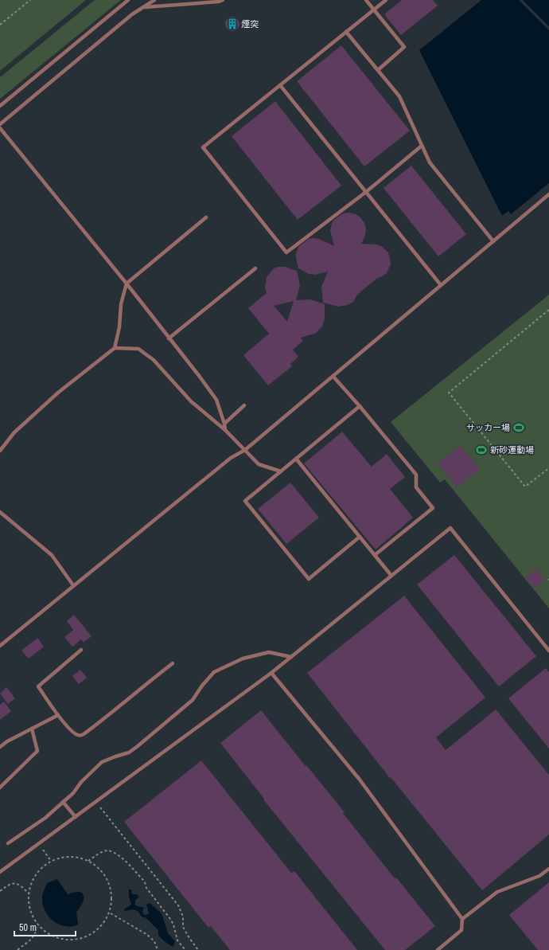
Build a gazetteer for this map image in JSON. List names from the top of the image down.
{
  "places": {
    "building": ["煙突"],
    "sports": ["サッカー場", "新砂運動場"]
  },
  "scale_bar": "50 m"
}
